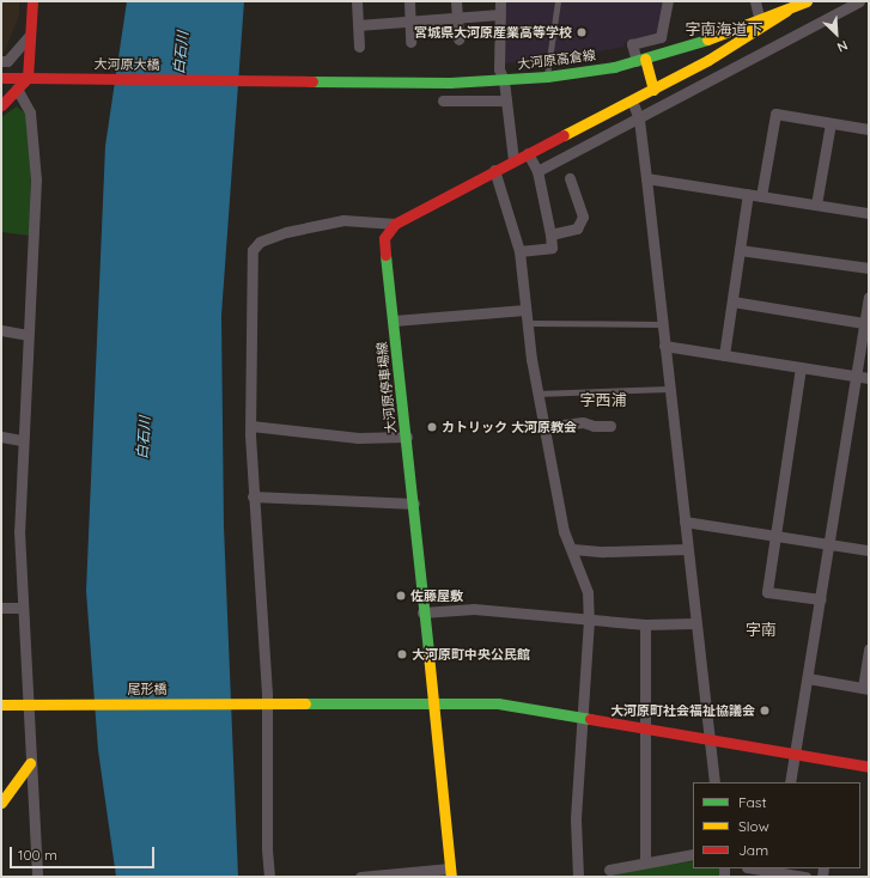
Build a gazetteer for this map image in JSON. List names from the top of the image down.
{
  "streets": {
    "main road": [
      "大河原高倉線",
      "大河原大橋",
      "大河原停車場線",
      "尾形橋"
    ]
  },
  "crossings": [
    ["大河原高倉線", "大河原大橋"]
  ],
  "districts": ["字南海道下", "字西浦", "字南"],
  "water": ["白石川"],
  "places": [
    "宮城県大河原産業高等学校",
    "カトリック 大河原教会",
    "佐藤屋敷",
    "大河原町中央公民館",
    "大河原町社会福祉協議会"
  ],
  "legend": ["Fast", "Slow", "Jam"],
  "scale_bar": "100 m",
  "north": "bottom right"
}
